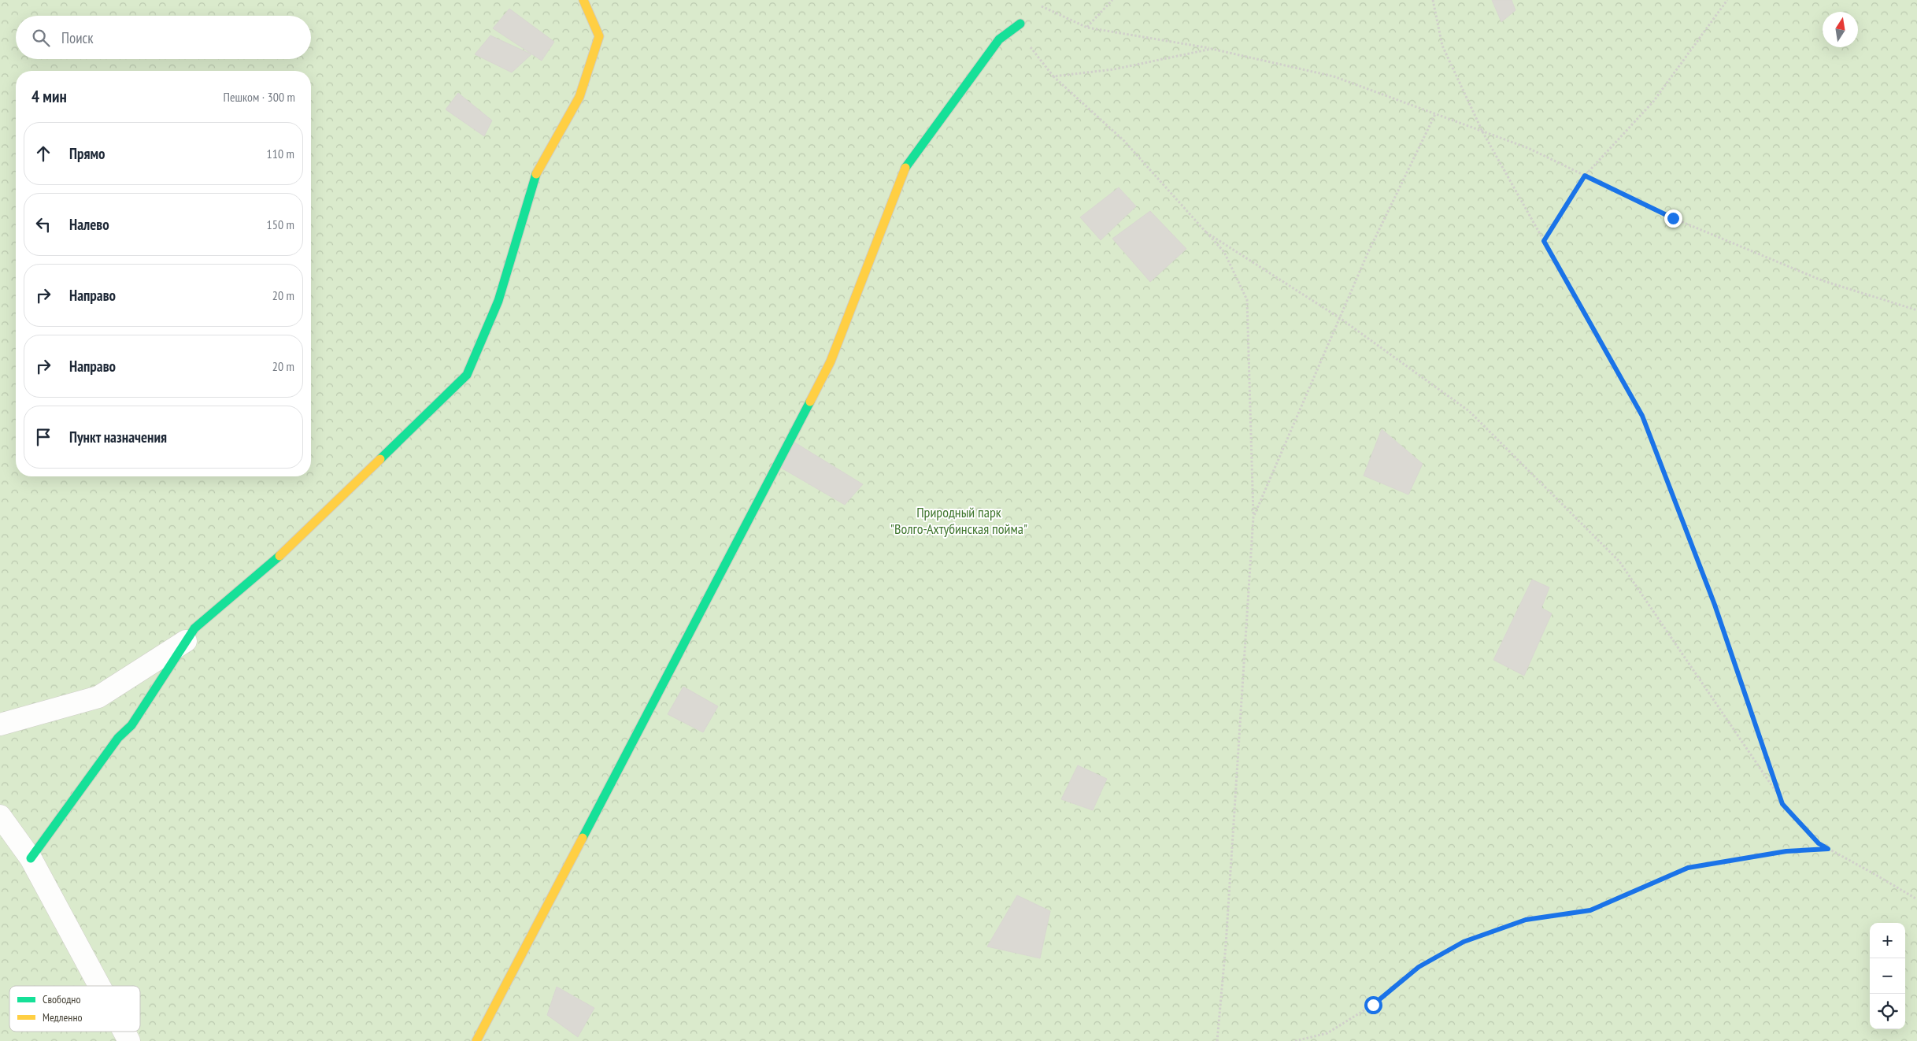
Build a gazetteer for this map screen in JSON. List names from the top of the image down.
{
  "parks": ["Природный парк \"Волго-Ахтубинская пойма\""],
  "legend": ["Свободно", "Медленно"],
  "north": "top",
  "page": {
    "search": "Поиск",
    "heading": ["4 мин", "Пешком · 300 m"],
    "list": [
      ["Прямо", "110 m"],
      ["Налево", "150 m"],
      ["Направо", "20 m"],
      ["Направо", "20 m"],
      "Пункт назначения"
    ],
    "map_buttons": ["+", "−"]
  }
}
